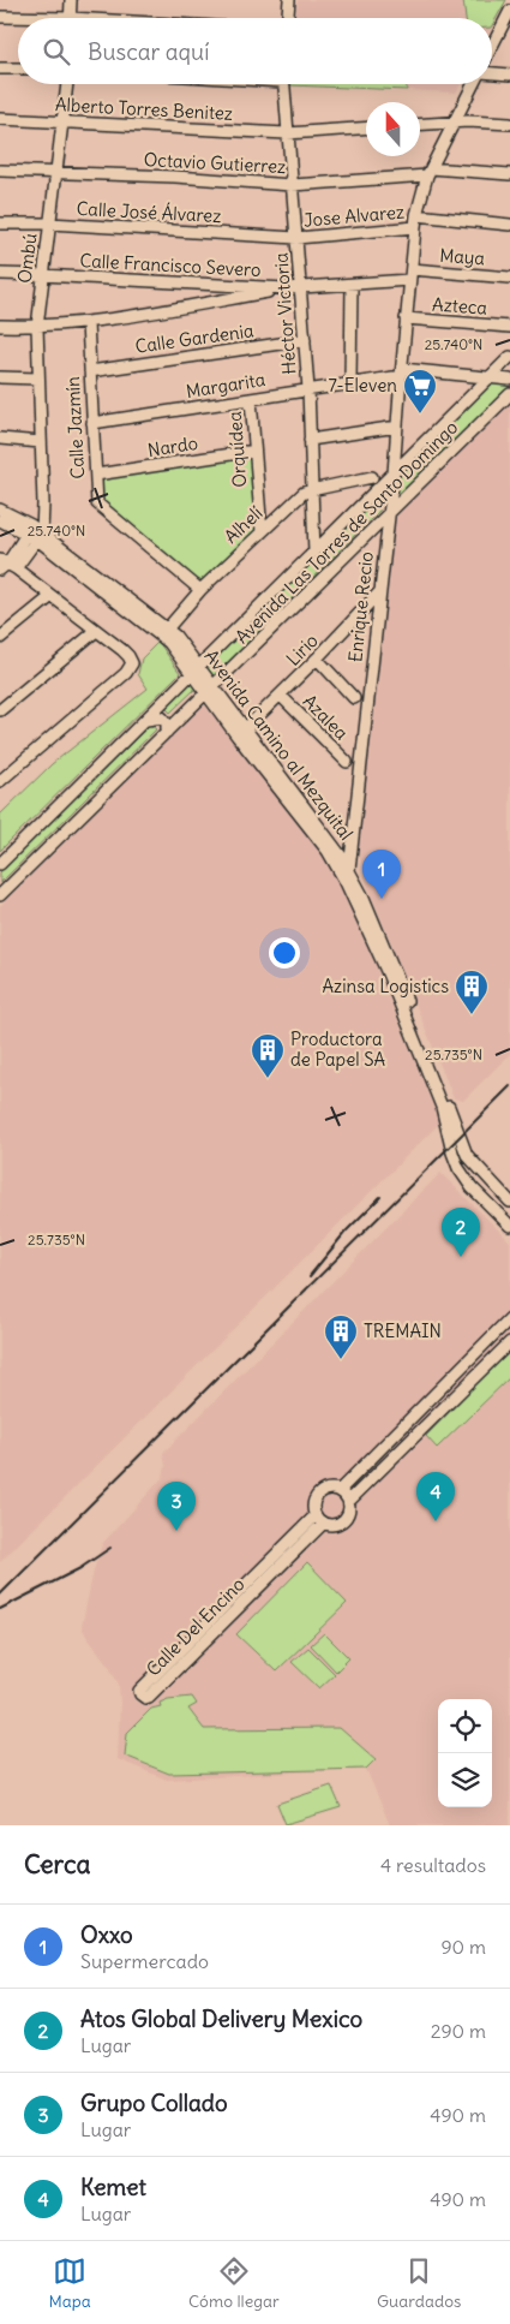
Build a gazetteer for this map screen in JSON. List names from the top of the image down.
{
  "streets": {
    "street": [
      "Alberto Torres Benitez",
      "Octavio Gutierrez",
      "Calle José Álvarez",
      "Jose Alvarez",
      "Maya",
      "Ombú",
      "Calle Francisco Severo",
      "Azteca",
      "Héctor Victoria",
      "Calle Gardenia",
      "Margarita",
      "Calle Jazmín",
      "Nardo",
      "Orquídea",
      "Alhelí",
      "Avenida Las Torres de Santo Domingo",
      "Enrique Recio",
      "Lirio",
      "Azalea",
      "Avenida Camino al Mezquital",
      "Calle Del Encino"
    ]
  },
  "crossings": [
    ["Alberto Torres Benitez", "Ombú"],
    ["Alberto Torres Benitez", "Héctor Victoria"],
    ["Octavio Gutierrez", "Ombú"],
    ["Octavio Gutierrez", "Héctor Victoria"],
    ["Octavio Gutierrez", "Enrique Recio"],
    ["Calle José Álvarez", "Jose Alvarez"],
    ["Calle José Álvarez", "Ombú"],
    ["Calle José Álvarez", "Héctor Victoria"],
    ["Jose Alvarez", "Héctor Victoria"],
    ["Jose Alvarez", "Enrique Recio"],
    ["Maya", "Calle Francisco Severo"],
    ["Maya", "Enrique Recio"],
    ["Ombú", "Calle Francisco Severo"],
    ["Ombú", "Avenida Camino al Mezquital"],
    ["Calle Francisco Severo", "Héctor Victoria"],
    ["Calle Francisco Severo", "Enrique Recio"],
    ["Azteca", "Enrique Recio"],
    ["Héctor Victoria", "Calle Gardenia"],
    ["Héctor Victoria", "Margarita"],
    ["Héctor Victoria", "Alhelí"],
    ["Héctor Victoria", "Avenida Las Torres de Santo Domingo"],
    ["Calle Gardenia", "Calle Jazmín"],
    ["Margarita", "Calle Jazmín"],
    ["Margarita", "Orquídea"],
    ["Margarita", "Avenida Las Torres de Santo Domingo"],
    ["Margarita", "Enrique Recio"],
    ["Calle Jazmín", "Nardo"],
    ["Calle Jazmín", "Alhelí"],
    ["Nardo", "Orquídea"],
    ["Orquídea", "Alhelí"],
    ["Alhelí", "Avenida Camino al Mezquital"],
    ["Avenida Las Torres de Santo Domingo", "Enrique Recio"],
    ["Avenida Las Torres de Santo Domingo", "Avenida Camino al Mezquital"],
    ["Enrique Recio", "Lirio"],
    ["Enrique Recio", "Avenida Camino al Mezquital"],
    ["Lirio", "Azalea"],
    ["Lirio", "Avenida Camino al Mezquital"]
  ],
  "places": {
    "supermarket": ["7-Eleven"],
    "building": ["Azinsa Logistics", "Productora de Papel SA", "TREMAIN"]
  },
  "north": "top",
  "page": {
    "search": "Buscar aquí",
    "pins": [
      "1",
      "2",
      "4",
      "3"
    ],
    "heading": ["Cerca", "4 resultados"],
    "list": [
      {
        "mark": "1",
        "name": "Oxxo",
        "note": "Supermercado",
        "value": "90 m"
      },
      {
        "mark": "2",
        "name": "Atos Global Delivery Mexico",
        "note": "Lugar",
        "value": "290 m"
      },
      {
        "mark": "3",
        "name": "Grupo Collado",
        "note": "Lugar",
        "value": "490 m"
      },
      {
        "mark": "4",
        "name": "Kemet",
        "note": "Lugar",
        "value": "490 m"
      }
    ],
    "nav": ["Mapa", "Cómo llegar", "Guardados"]
  },
  "coordinates": ["25.740°N", "25.735°N"]
}
